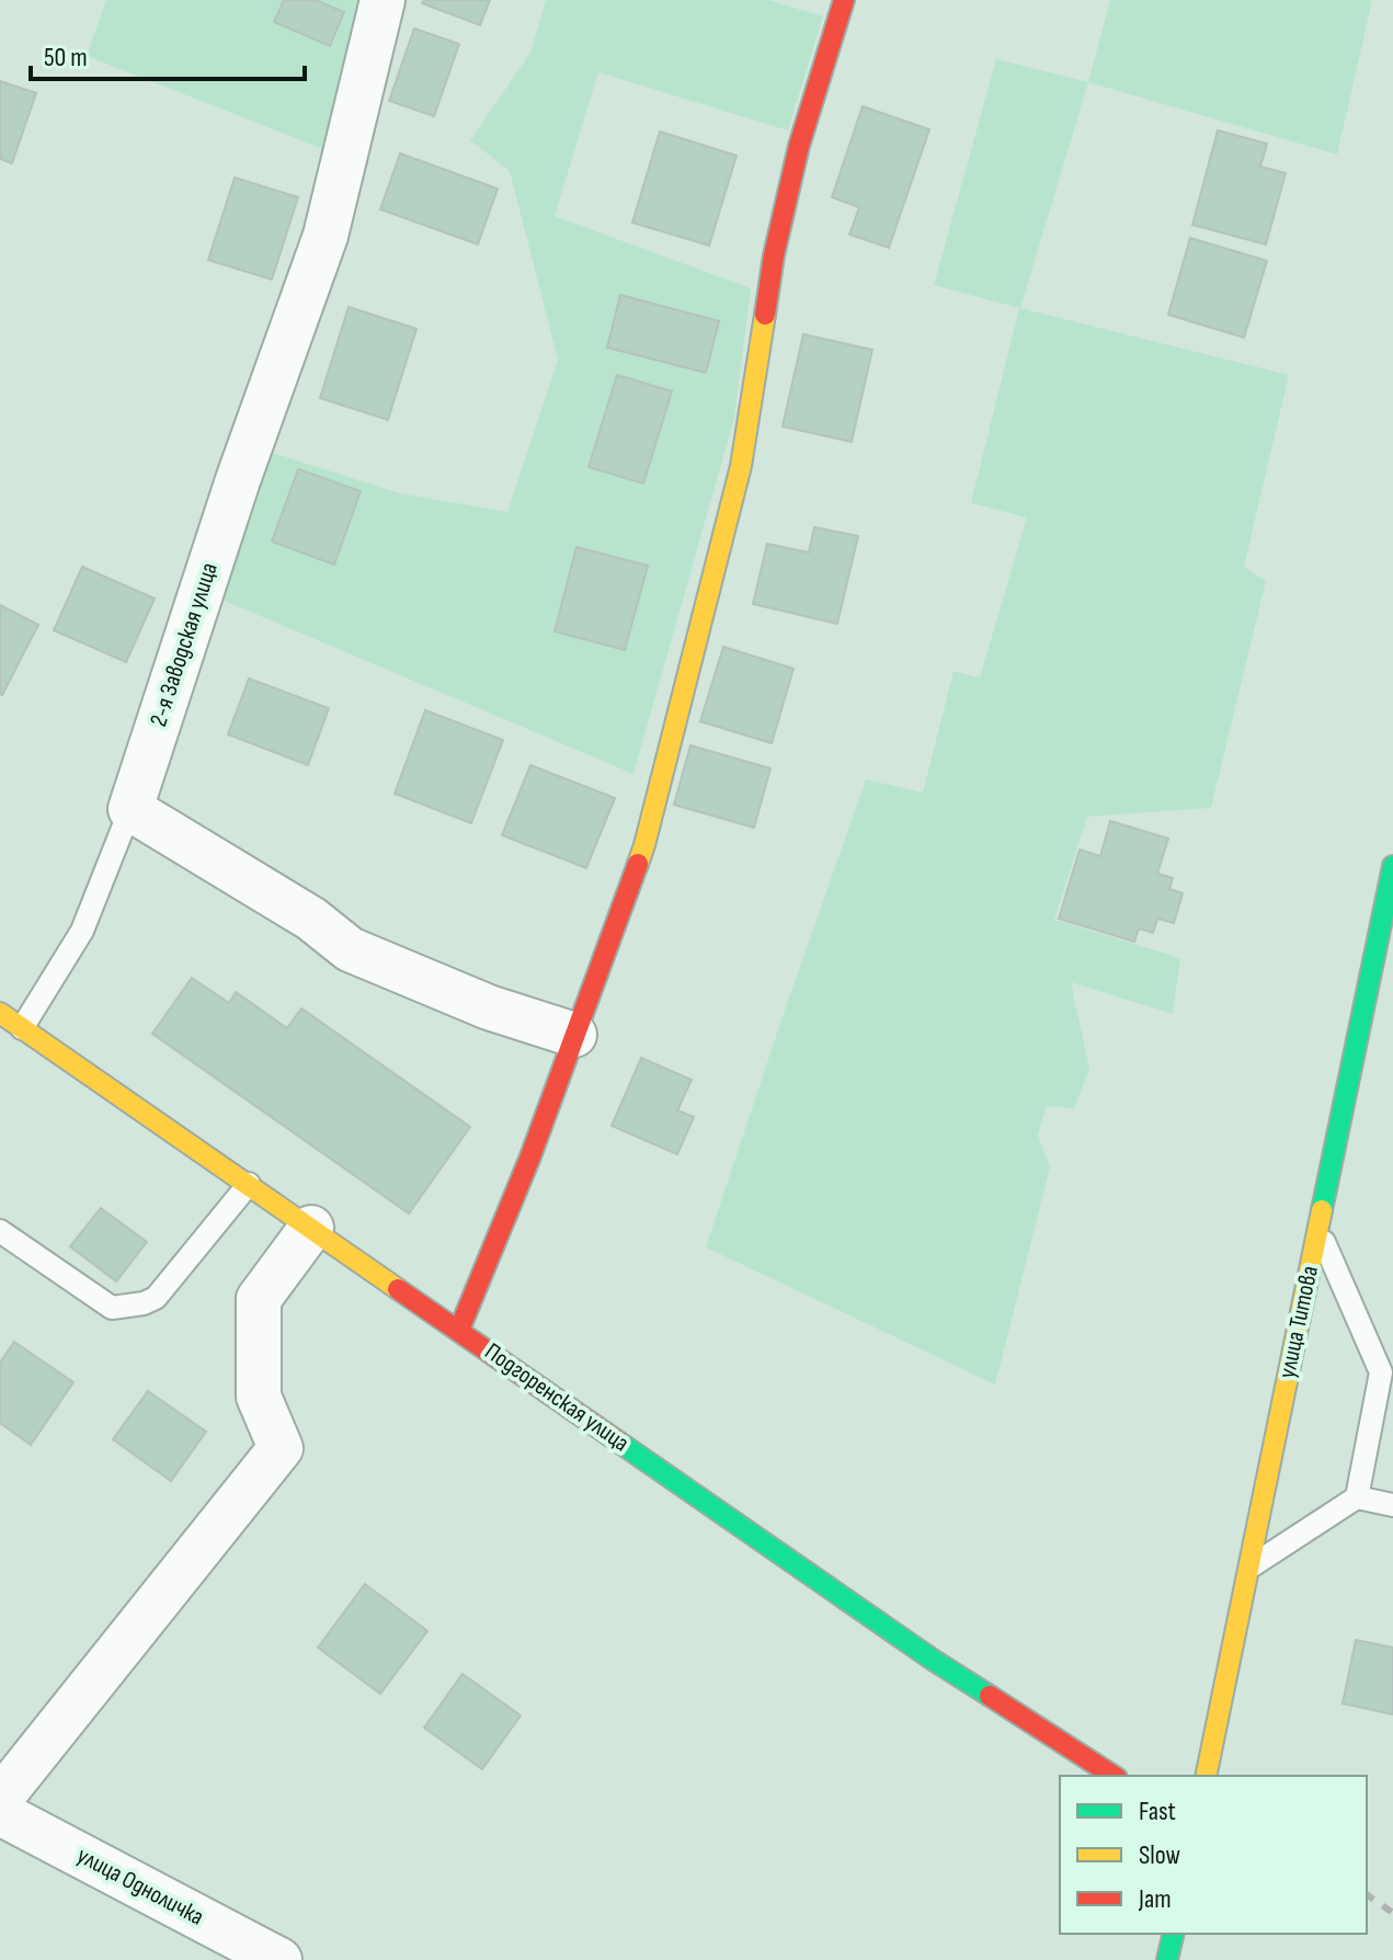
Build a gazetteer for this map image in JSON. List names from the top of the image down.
{
  "streets": {
    "street": [
      "2-я Заводская улица",
      "улица Титова",
      "Подгоренская улица",
      "улица Одноличка"
    ]
  },
  "legend": ["Fast", "Slow", "Jam"],
  "scale_bar": "50 m"
}
